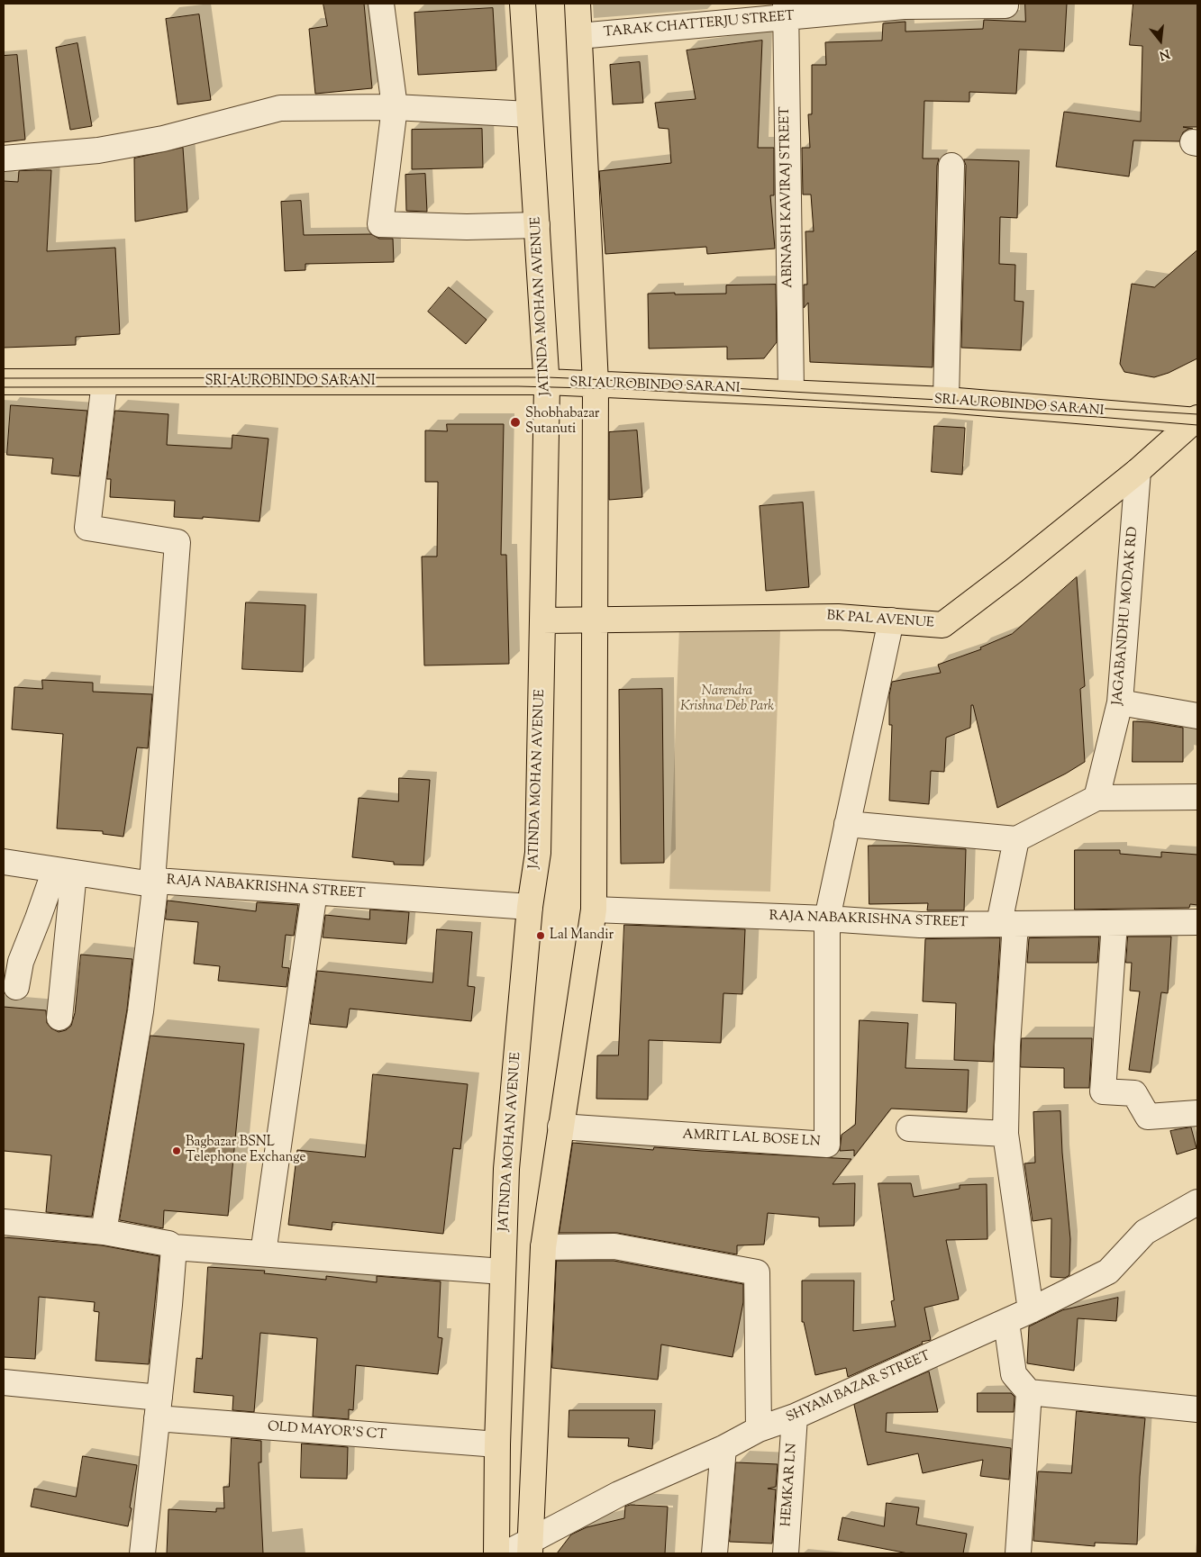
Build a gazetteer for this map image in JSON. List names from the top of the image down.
{
  "streets": {
    "main road": ["JATINDA MOHAN AVENUE", "SRI AUROBINDO SARANI", "BK PAL AVENUE"],
    "street": [
      "TARAK CHATTERJU STREET",
      "ABINASH KAVIRAJ STREET",
      "JAGABANDHU MODAK RD",
      "RAJA NABAKRISHNA STREET",
      "AMRIT LAL BOSE LN",
      "SHYAM BAZAR STREET",
      "OLD MAYOR'S CT",
      "HEMKAR LN"
    ]
  },
  "crossings": [
    ["TARAK CHATTERJU STREET", "ABINASH KAVIRAJ STREET"],
    ["ABINASH KAVIRAJ STREET", "SRI AUROBINDO SARANI"],
    ["JATINDA MOHAN AVENUE", "SRI AUROBINDO SARANI"],
    ["JATINDA MOHAN AVENUE", "BK PAL AVENUE"],
    ["JATINDA MOHAN AVENUE", "RAJA NABAKRISHNA STREET"],
    ["JATINDA MOHAN AVENUE", "OLD MAYOR'S CT"],
    ["SRI AUROBINDO SARANI", "BK PAL AVENUE"],
    ["JAGABANDHU MODAK RD", "BK PAL AVENUE"],
    ["RAJA NABAKRISHNA STREET", "AMRIT LAL BOSE LN"],
    ["SHYAM BAZAR STREET", "HEMKAR LN"]
  ],
  "parks": ["Narendra Krishna Deb Park"],
  "places": ["Shobhabazar Sutanuti", "Lal Mandir", "Bagbazar BSNL Telephone Exchange"],
  "north": "bottom"
}
